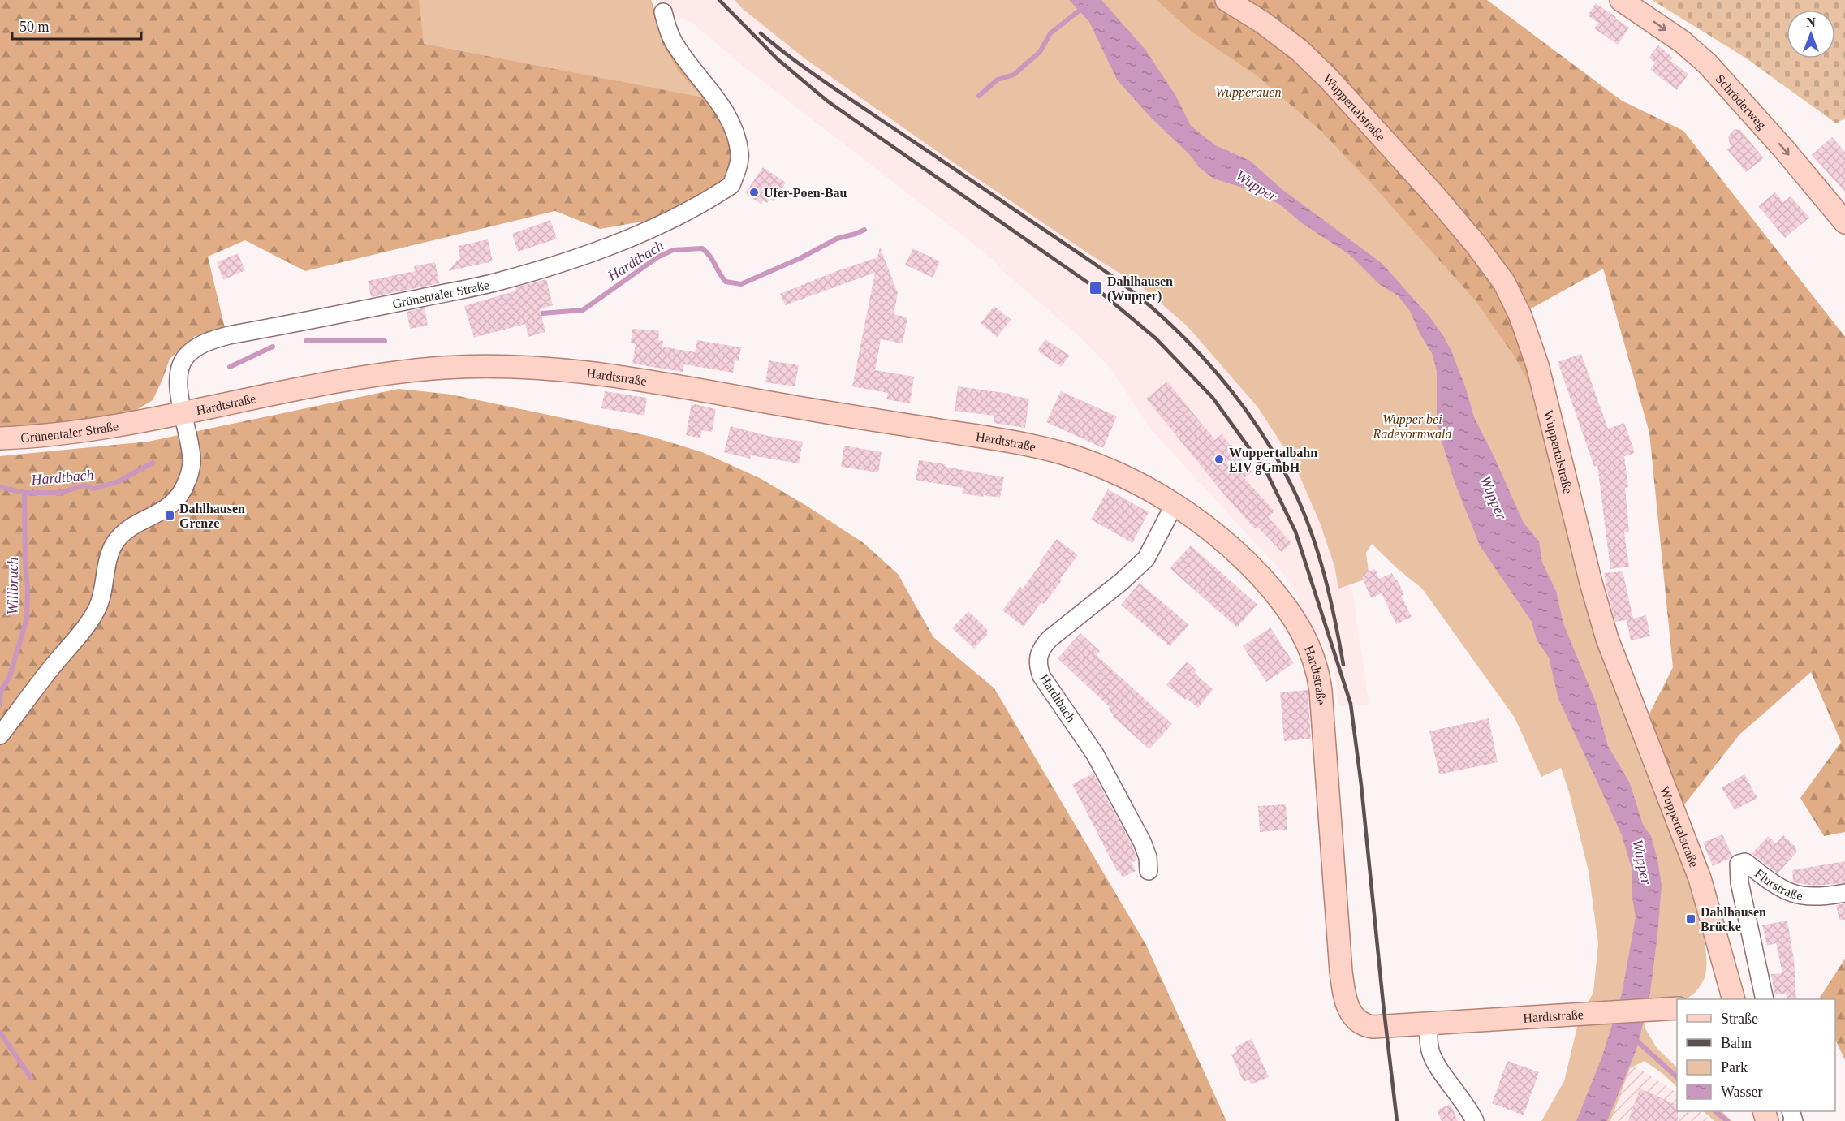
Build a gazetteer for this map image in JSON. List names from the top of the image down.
{
  "streets": {
    "main road": [
      "Schröderweg",
      "Wuppertalstraße",
      "Grünentaler Straße",
      "Hardtstraße"
    ],
    "street": ["Hardtbach", "Flurstraße"]
  },
  "crossings": [
    ["Grünentaler Straße", "Hardtstraße"],
    ["Hardtstraße", "Hardtbach"]
  ],
  "one_way": ["Schröderweg"],
  "water": ["Wupper", "Hardtbach", "Willbruch"],
  "parks": ["Wupperauen", "Wupper bei Radevormwald"],
  "places": {
    "other": ["Ufer-Poen-Bau", "Wuppertalbahn EIV gGmbH"],
    "transit": ["Dahlhausen (Wupper)", "Dahlhausen Grenze", "Dahlhausen Brücke"]
  },
  "legend": [
    "Straße",
    "Bahn",
    "Park",
    "Wasser"
  ],
  "scale_bar": "50 m",
  "north": "top"
}
